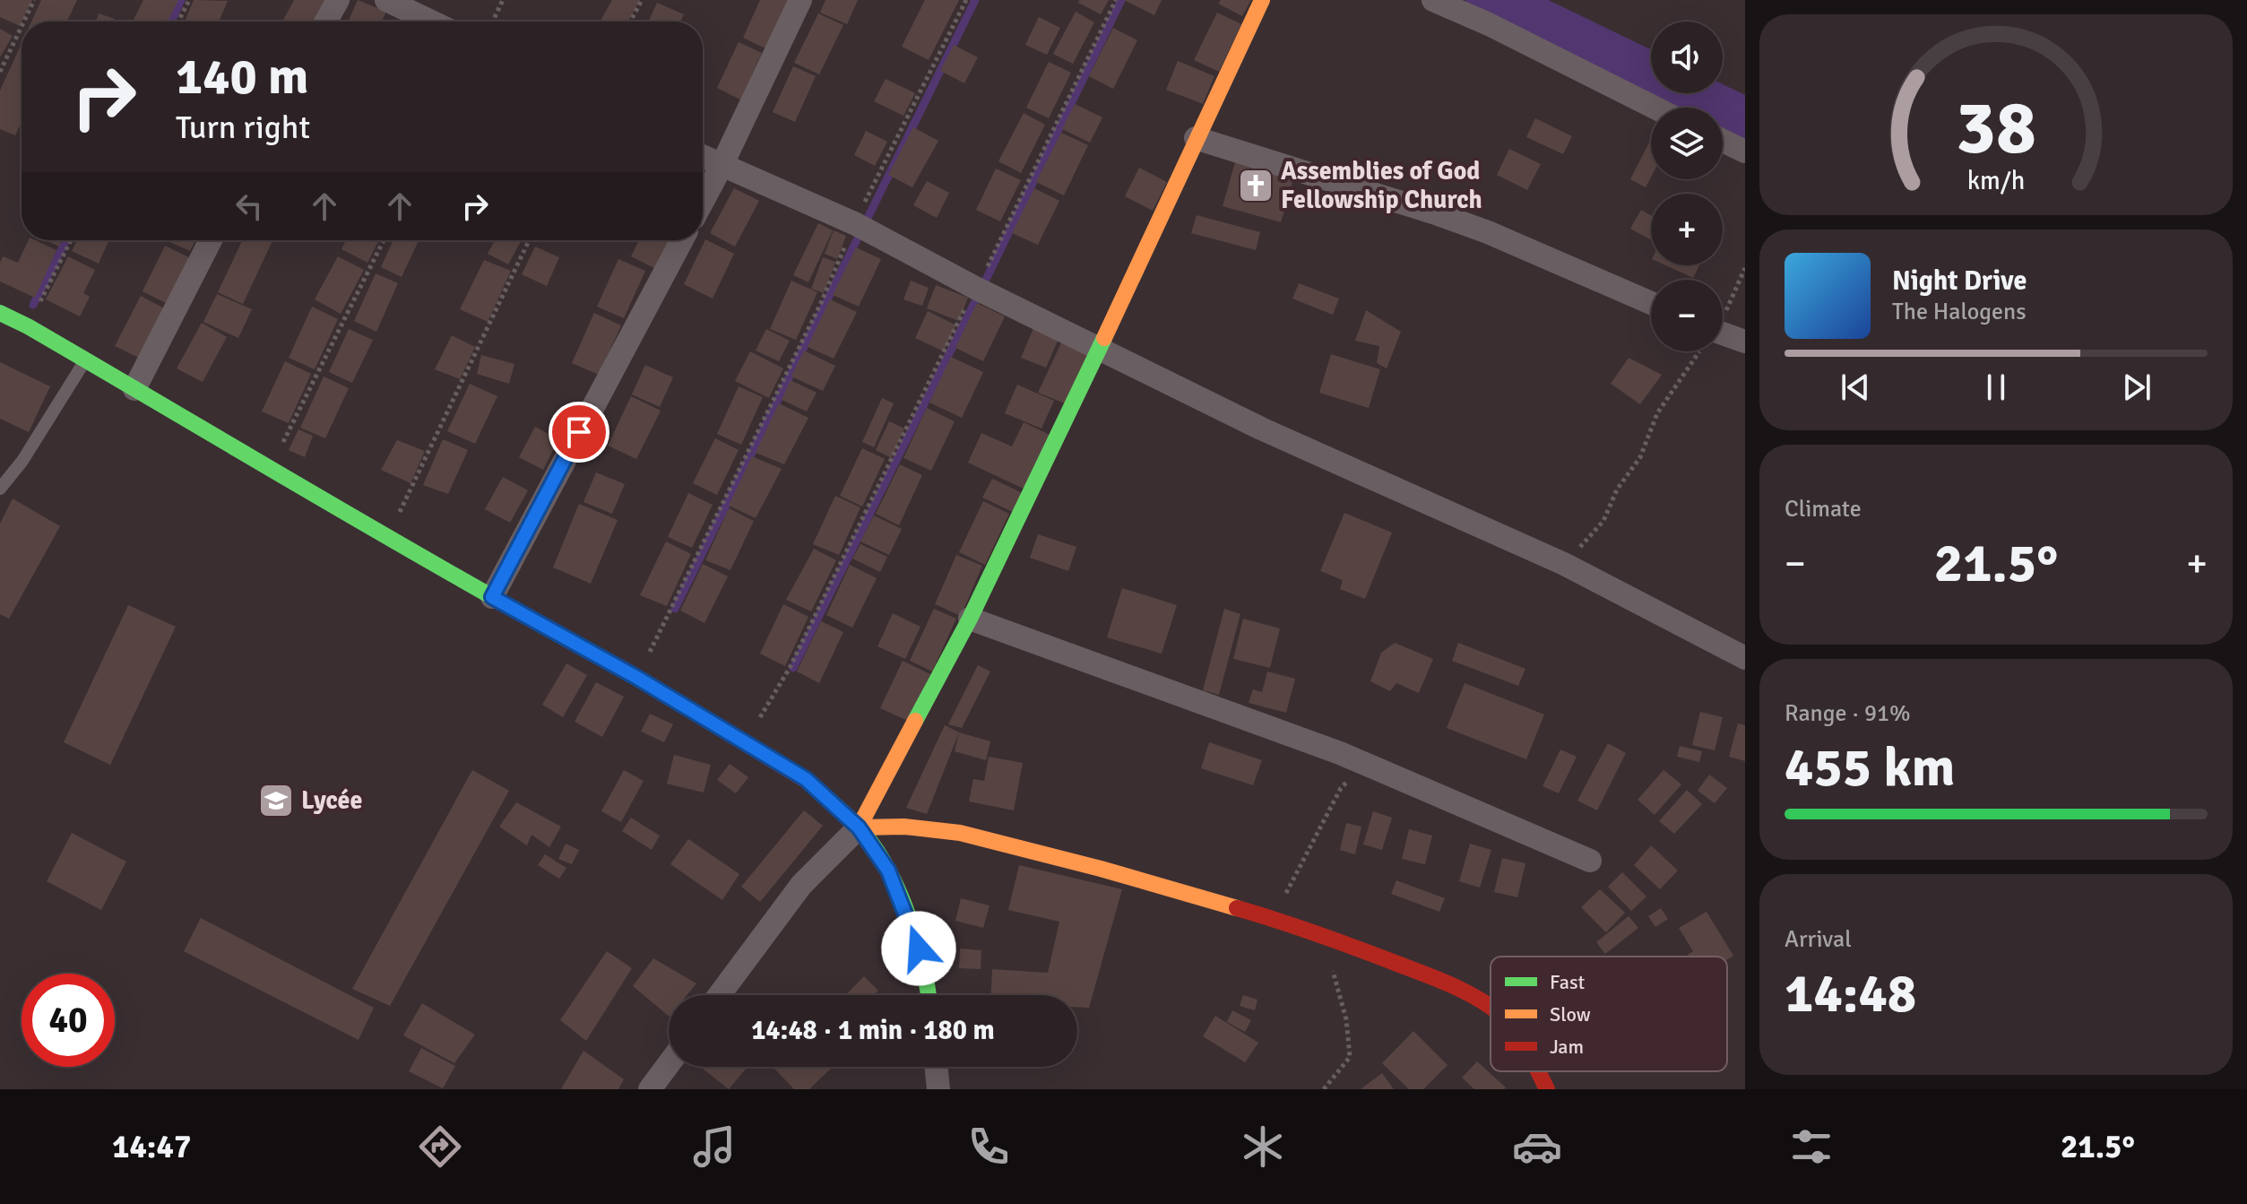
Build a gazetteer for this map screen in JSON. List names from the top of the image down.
{
  "places": {
    "church": ["Assemblies of God Fellowship Church"],
    "school or university": ["Lycée"]
  },
  "legend": ["Fast", "Slow", "Jam"],
  "page": {
    "map_buttons": ["+", "−"],
    "turn": ["140 m", "Turn right"],
    "song": ["Night Drive", "The Halogens"],
    "tile": [
      "Climate",
      ["Range · 91%", "455 km"],
      ["Arrival", "14:48"]
    ],
    "heat": ["−", "21.5°", "+"],
    "limit": "40",
    "trip": "14:48 · 1 min · 180 m",
    "tabs": ["14:47", "21.5°"],
    "gauge": ["38", "km/h"]
  }
}
